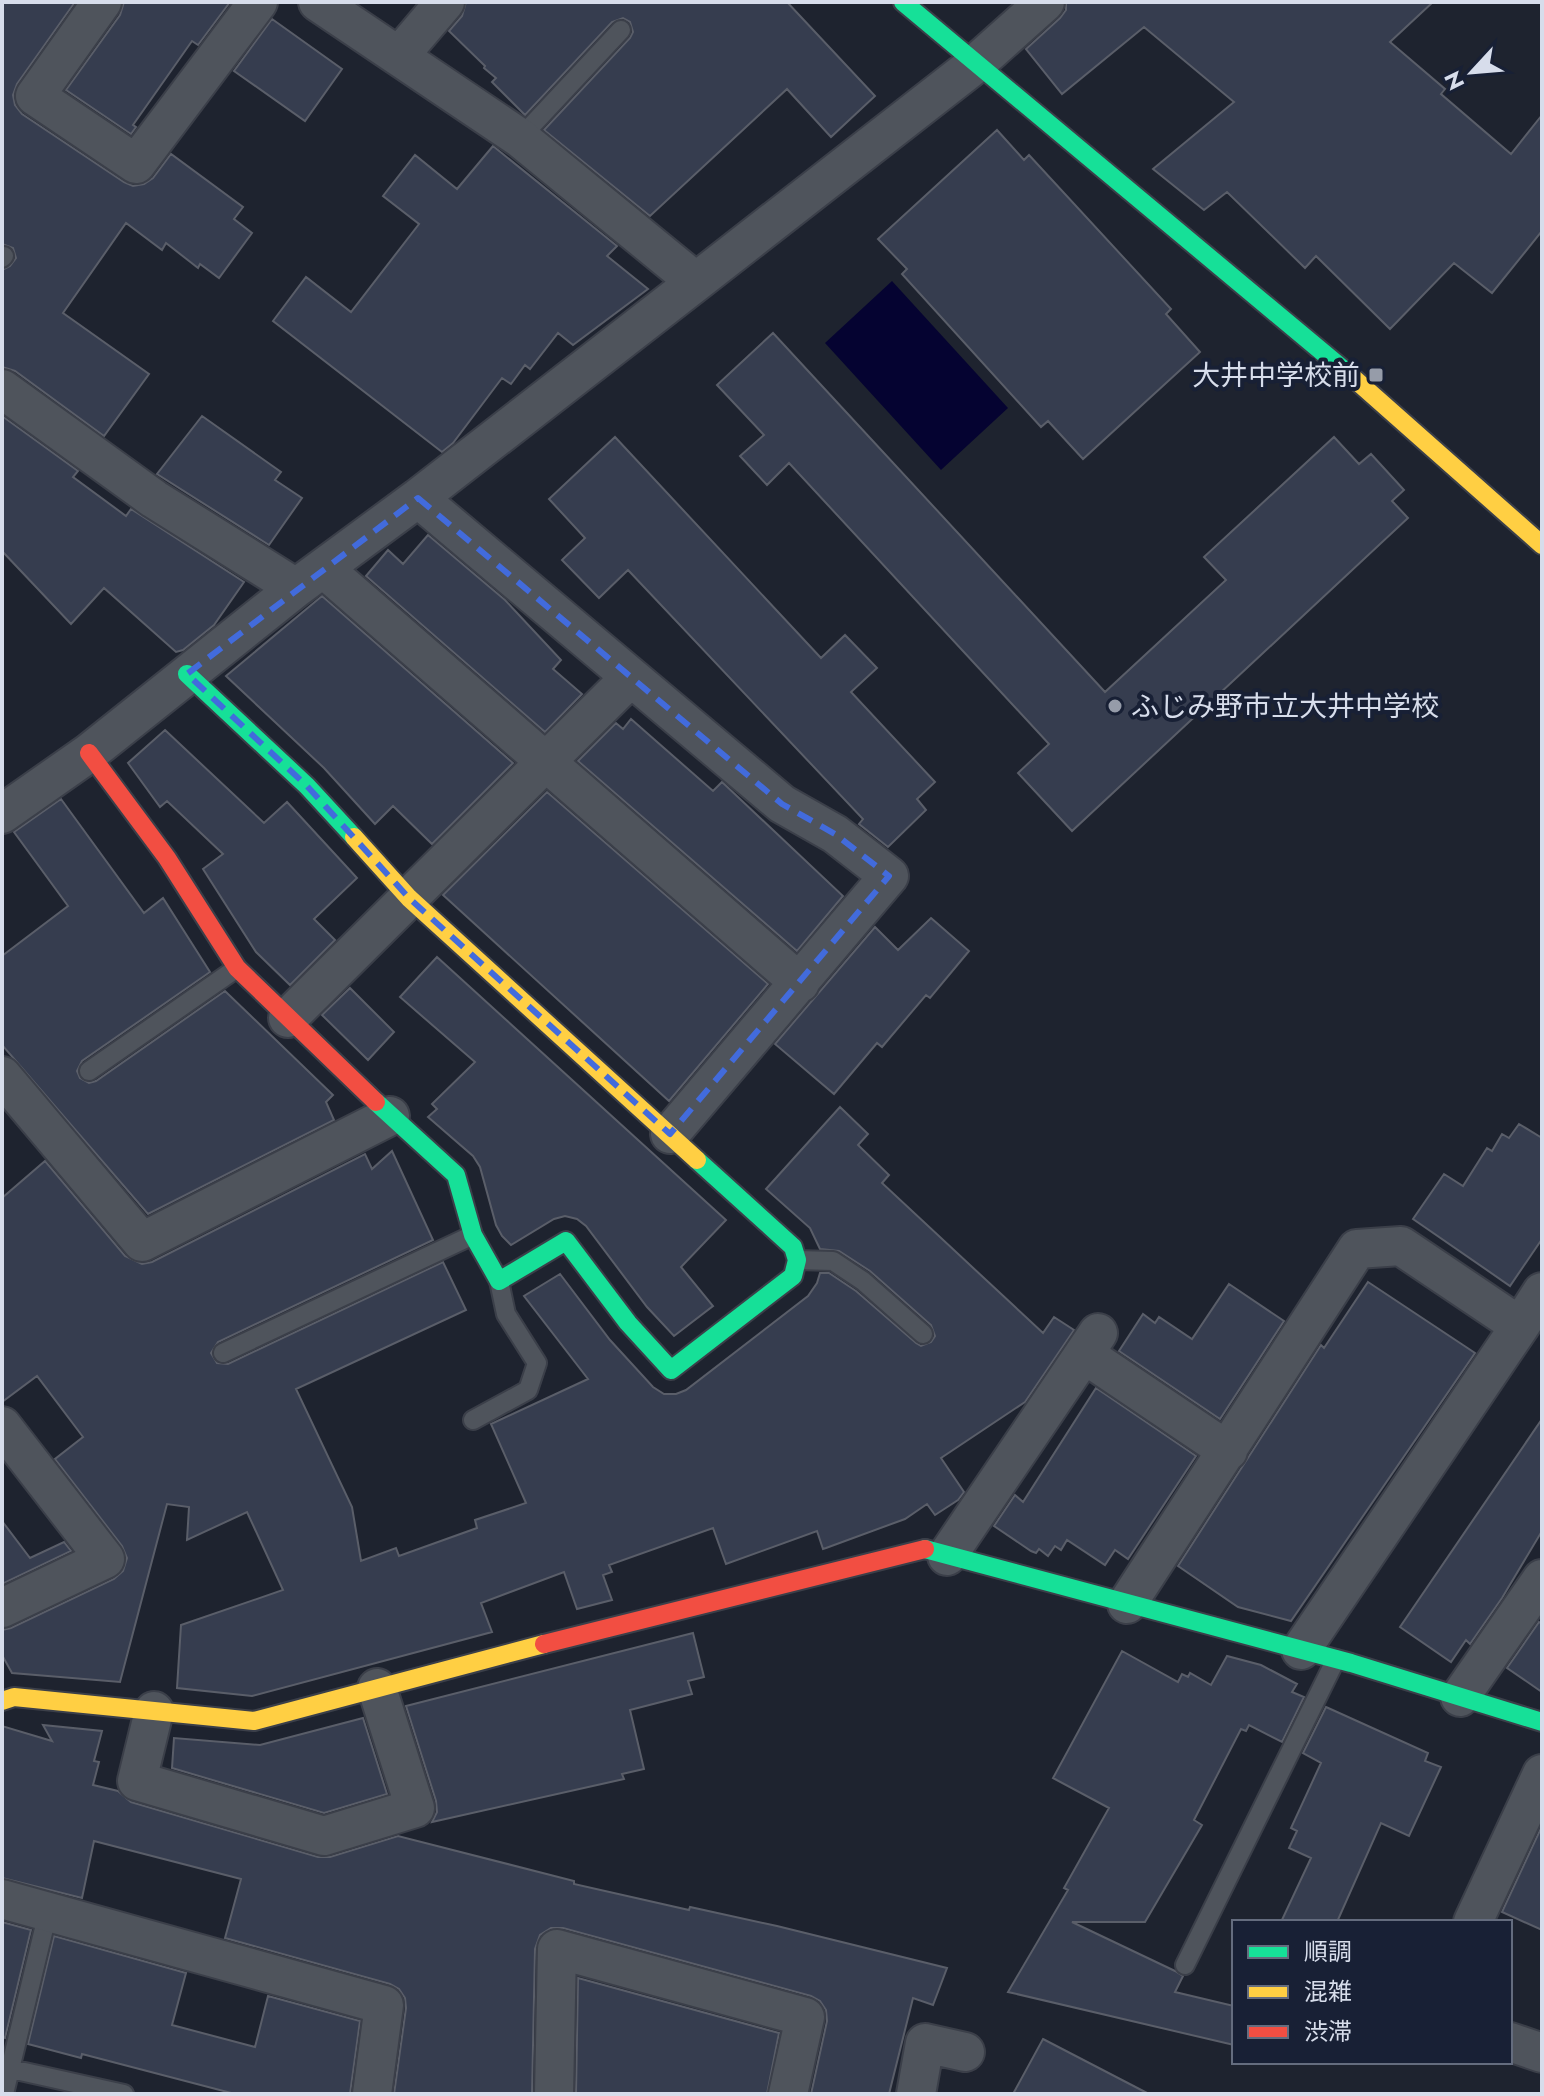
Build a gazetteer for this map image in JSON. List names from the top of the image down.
{
  "places": {
    "transit": ["大井中学校前"],
    "other": ["ふじみ野市立大井中学校"]
  },
  "legend": ["順調", "混雑", "渋滞"],
  "north": "bottom left"
}
